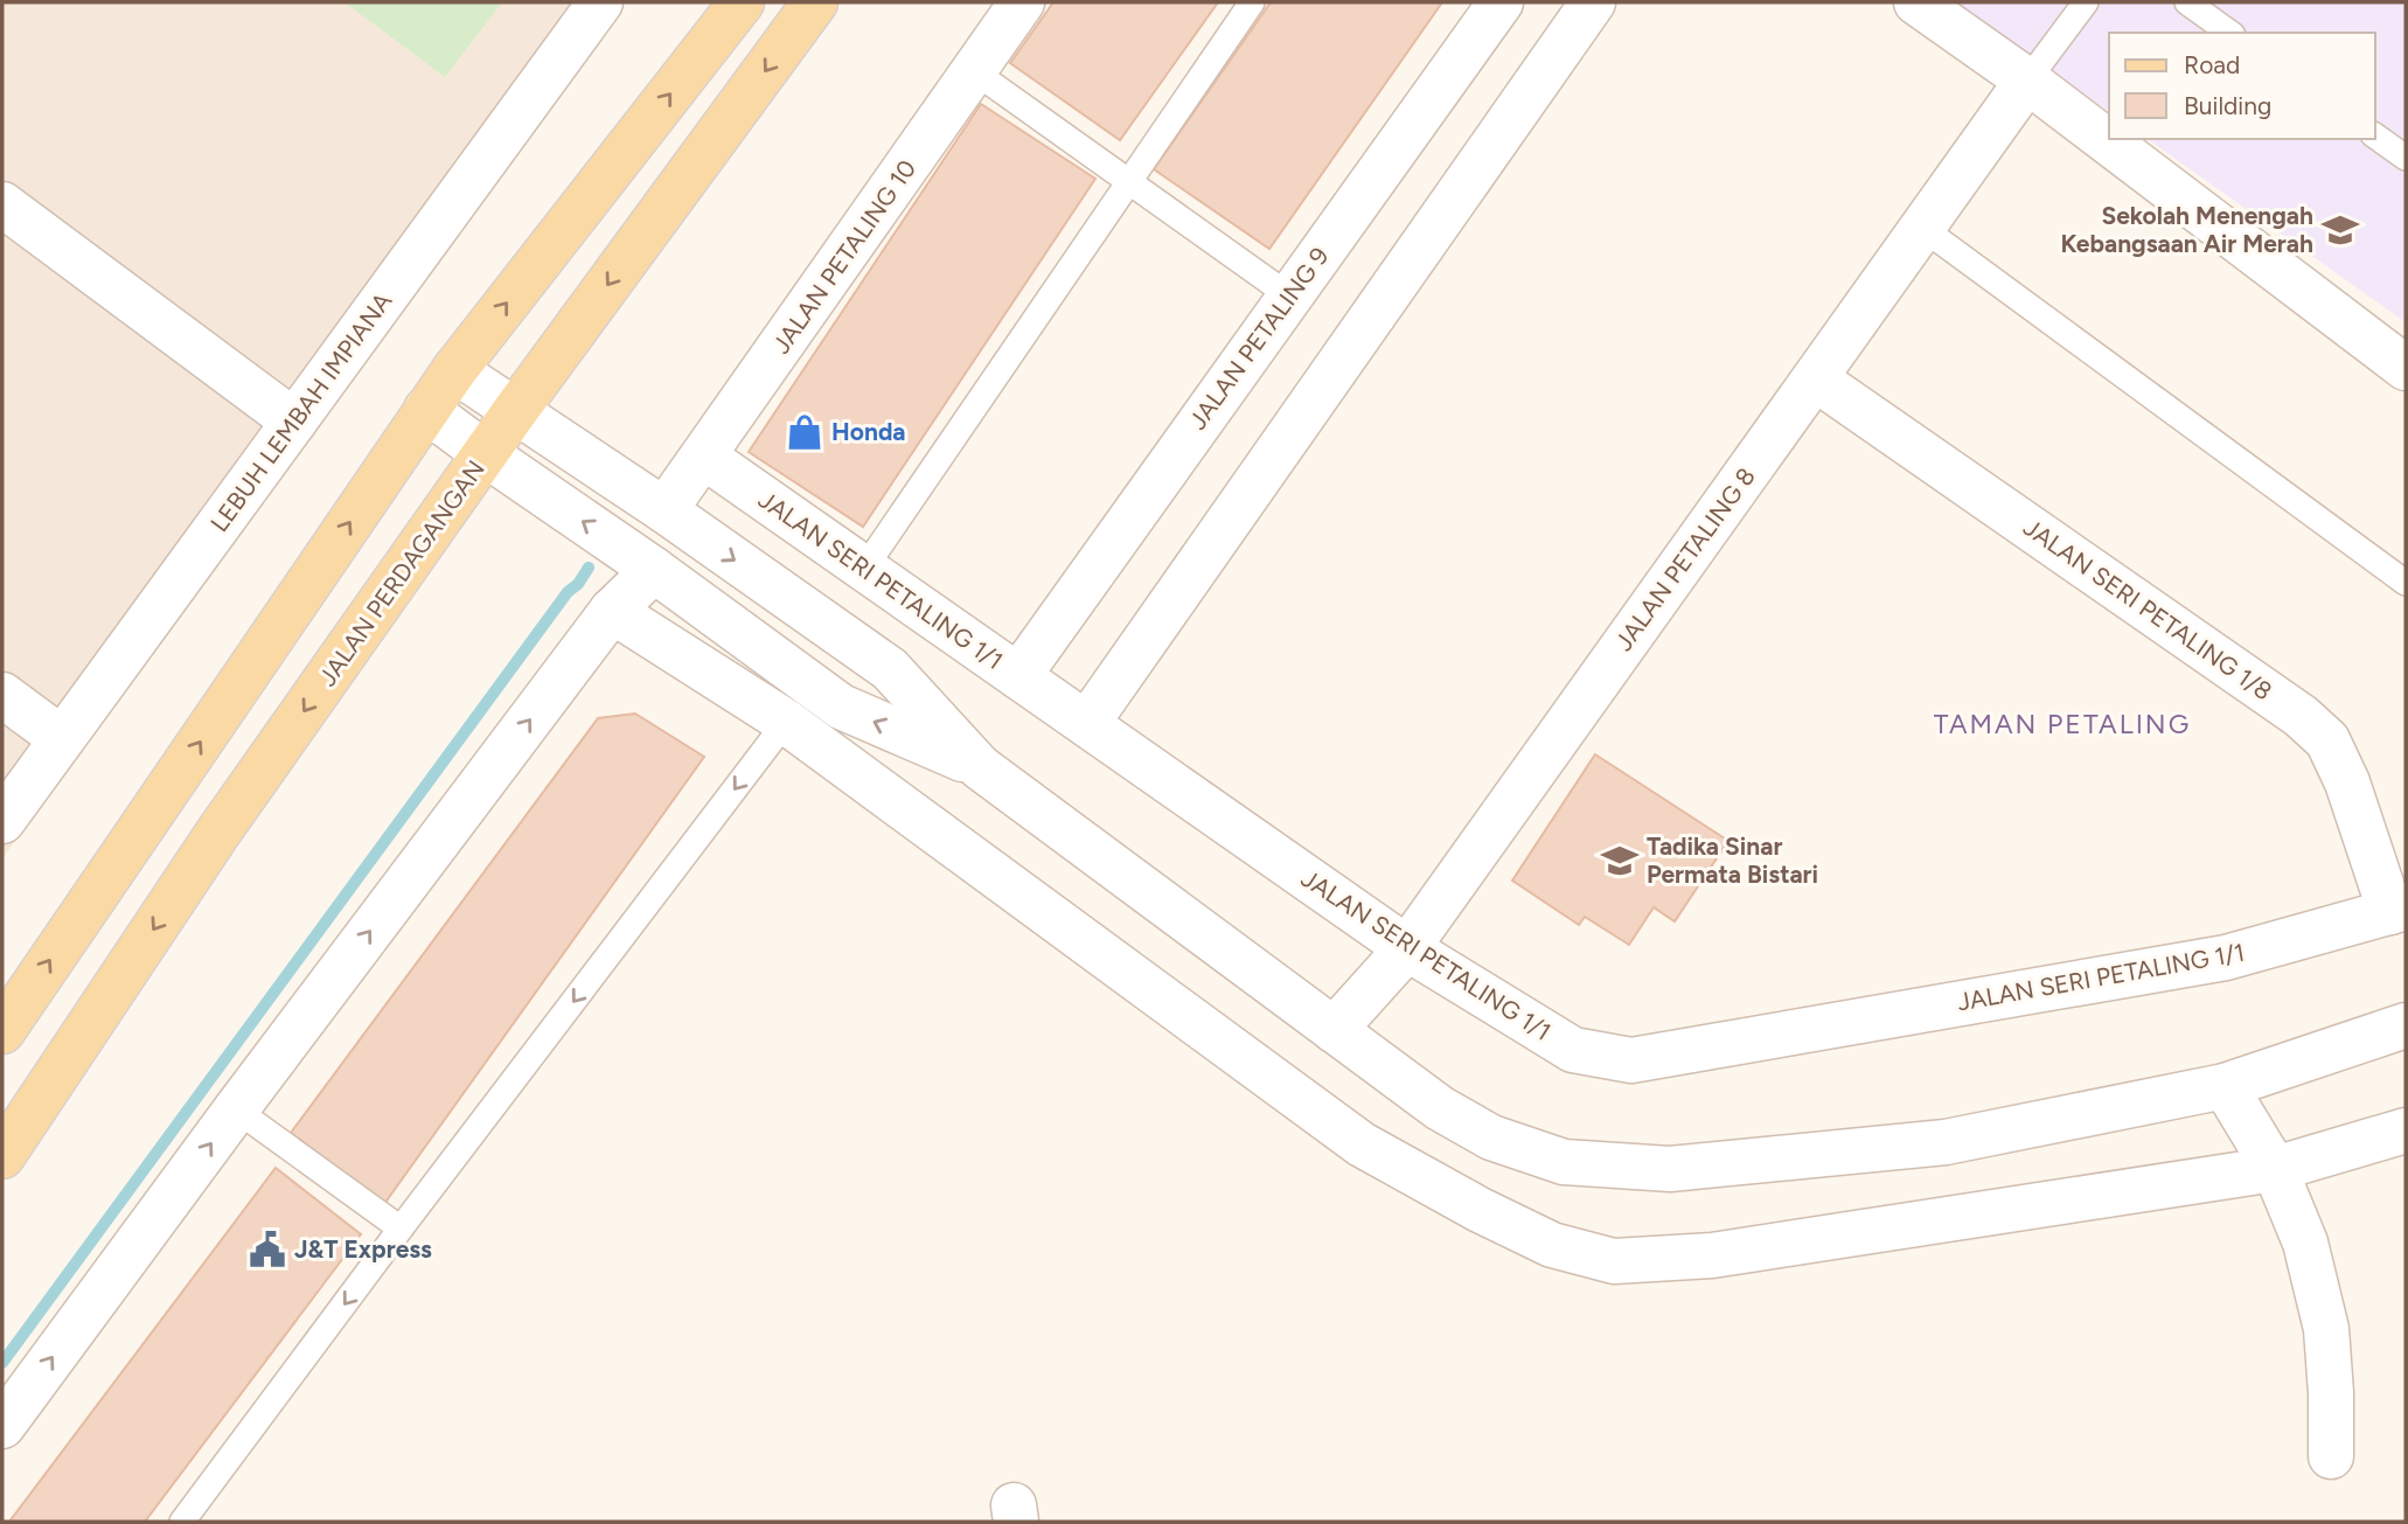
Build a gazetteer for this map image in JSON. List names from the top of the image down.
{
  "streets": {
    "main road": ["JALAN PERDAGANGAN"],
    "street": [
      "JALAN PETALING 10",
      "JALAN PETALING 9",
      "LEBUH LEMBAH IMPIANA",
      "JALAN PETALING 8",
      "JALAN SERI PETALING 1/1",
      "JALAN SERI PETALING 1/8"
    ]
  },
  "crossings": [
    ["JALAN PETALING 10", "JALAN SERI PETALING 1/1"],
    ["JALAN PETALING 9", "JALAN SERI PETALING 1/1"],
    ["JALAN PETALING 8", "JALAN SERI PETALING 1/1"],
    ["JALAN PETALING 8", "JALAN SERI PETALING 1/8"],
    ["JALAN SERI PETALING 1/1", "JALAN SERI PETALING 1/8"]
  ],
  "districts": ["TAMAN PETALING"],
  "places": {
    "school or university": ["Sekolah Menengah Kebangsaan Air Merah", "Tadika Sinar Permata Bistari"],
    "shop": ["Honda"],
    "public building": ["J&T Express"]
  },
  "legend": ["Road", "Building"]
}
